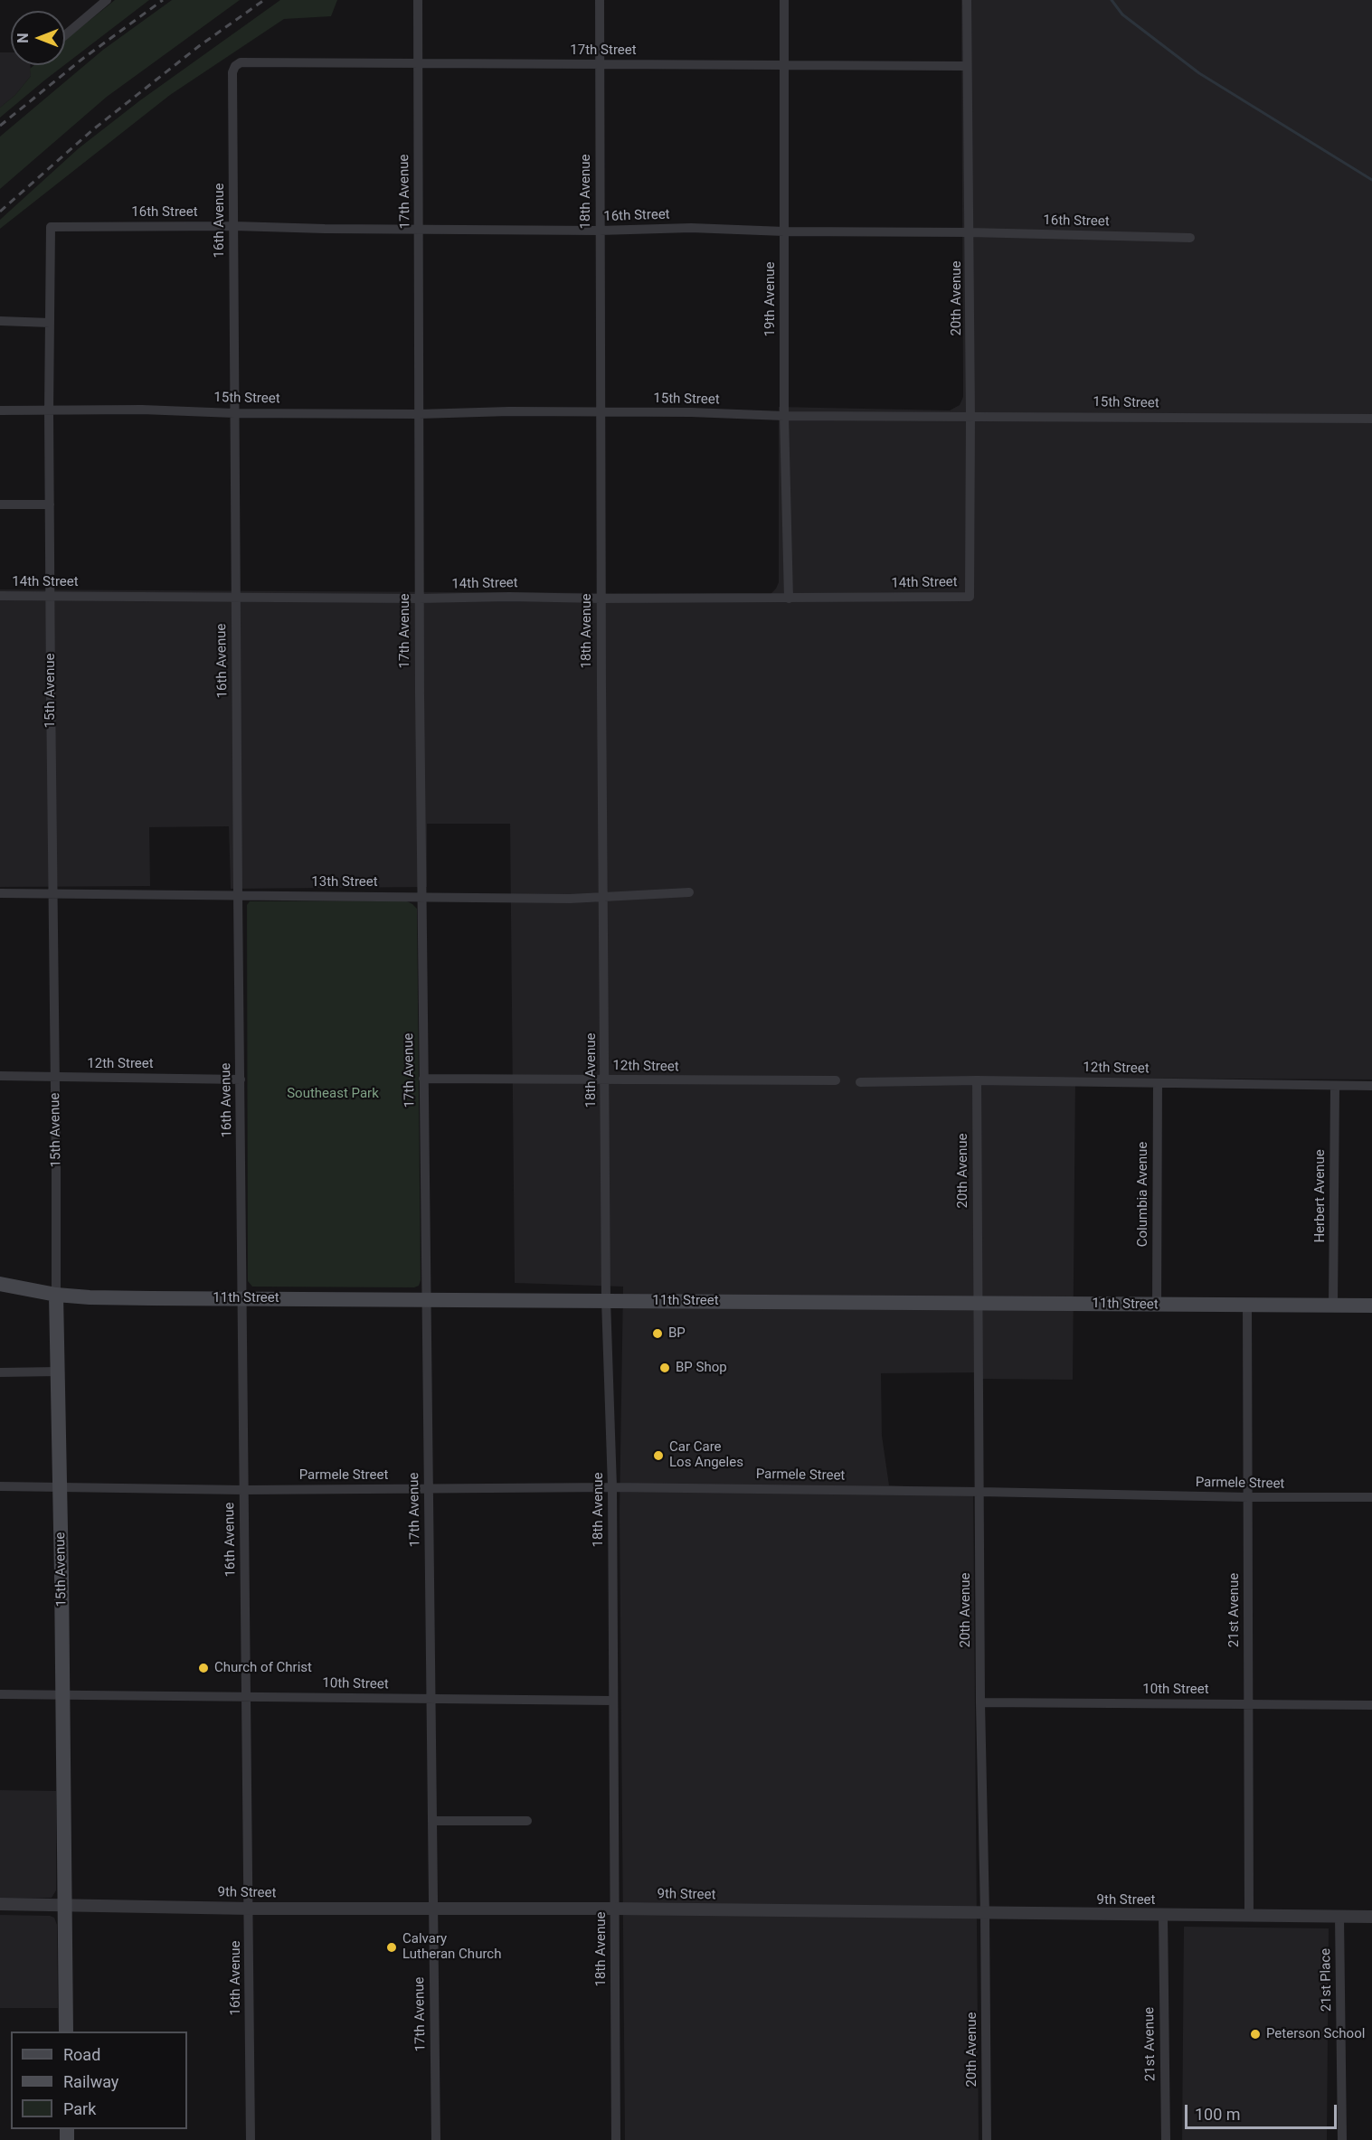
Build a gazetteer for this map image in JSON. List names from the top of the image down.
{
  "streets": {
    "main road": ["15th Avenue", "11th Street"],
    "street": [
      "17th Street",
      "17th Avenue",
      "18th Avenue",
      "16th Street",
      "16th Avenue",
      "20th Avenue",
      "19th Avenue",
      "15th Street",
      "14th Street",
      "13th Street",
      "12th Street",
      "Columbia Avenue",
      "Herbert Avenue",
      "Parmele Street",
      "21st Avenue",
      "10th Street",
      "9th Street",
      "21st Place"
    ]
  },
  "crossings": [
    ["17th Street", "17th Avenue"],
    ["17th Street", "18th Avenue"],
    ["17th Street", "16th Avenue"],
    ["17th Street", "20th Avenue"],
    ["17th Street", "19th Avenue"],
    ["17th Avenue", "16th Street"],
    ["17th Avenue", "15th Street"],
    ["17th Avenue", "14th Street"],
    ["17th Avenue", "13th Street"],
    ["17th Avenue", "12th Street"],
    ["17th Avenue", "11th Street"],
    ["17th Avenue", "Parmele Street"],
    ["17th Avenue", "10th Street"],
    ["17th Avenue", "9th Street"],
    ["18th Avenue", "16th Street"],
    ["18th Avenue", "15th Street"],
    ["18th Avenue", "14th Street"],
    ["18th Avenue", "13th Street"],
    ["18th Avenue", "12th Street"],
    ["18th Avenue", "11th Street"],
    ["18th Avenue", "Parmele Street"],
    ["18th Avenue", "10th Street"],
    ["18th Avenue", "9th Street"],
    ["16th Street", "16th Avenue"],
    ["16th Street", "20th Avenue"],
    ["16th Street", "19th Avenue"],
    ["16th Street", "15th Avenue"],
    ["16th Avenue", "15th Street"],
    ["16th Avenue", "14th Street"],
    ["16th Avenue", "13th Street"],
    ["16th Avenue", "12th Street"],
    ["16th Avenue", "11th Street"],
    ["16th Avenue", "Parmele Street"],
    ["16th Avenue", "10th Street"],
    ["16th Avenue", "9th Street"],
    ["20th Avenue", "15th Street"],
    ["20th Avenue", "14th Street"],
    ["20th Avenue", "12th Street"],
    ["20th Avenue", "11th Street"],
    ["20th Avenue", "Parmele Street"],
    ["20th Avenue", "10th Street"],
    ["20th Avenue", "9th Street"],
    ["19th Avenue", "15th Street"],
    ["19th Avenue", "14th Street"],
    ["15th Street", "15th Avenue"],
    ["14th Street", "15th Avenue"],
    ["15th Avenue", "13th Street"],
    ["15th Avenue", "12th Street"],
    ["15th Avenue", "11th Street"],
    ["15th Avenue", "Parmele Street"],
    ["15th Avenue", "10th Street"],
    ["15th Avenue", "9th Street"],
    ["12th Street", "Columbia Avenue"],
    ["12th Street", "Herbert Avenue"],
    ["Columbia Avenue", "11th Street"],
    ["Herbert Avenue", "11th Street"],
    ["11th Street", "21st Avenue"],
    ["Parmele Street", "21st Avenue"],
    ["21st Avenue", "10th Street"],
    ["21st Avenue", "9th Street"],
    ["9th Street", "21st Place"]
  ],
  "parks": ["Southeast Park"],
  "places": [
    "BP",
    "BP Shop",
    "Car Care Los Angeles",
    "Church of Christ",
    "Calvary Lutheran Church",
    "Peterson School"
  ],
  "legend": ["Road", "Railway", "Park"],
  "scale_bar": "100 m",
  "north": "left"
}
